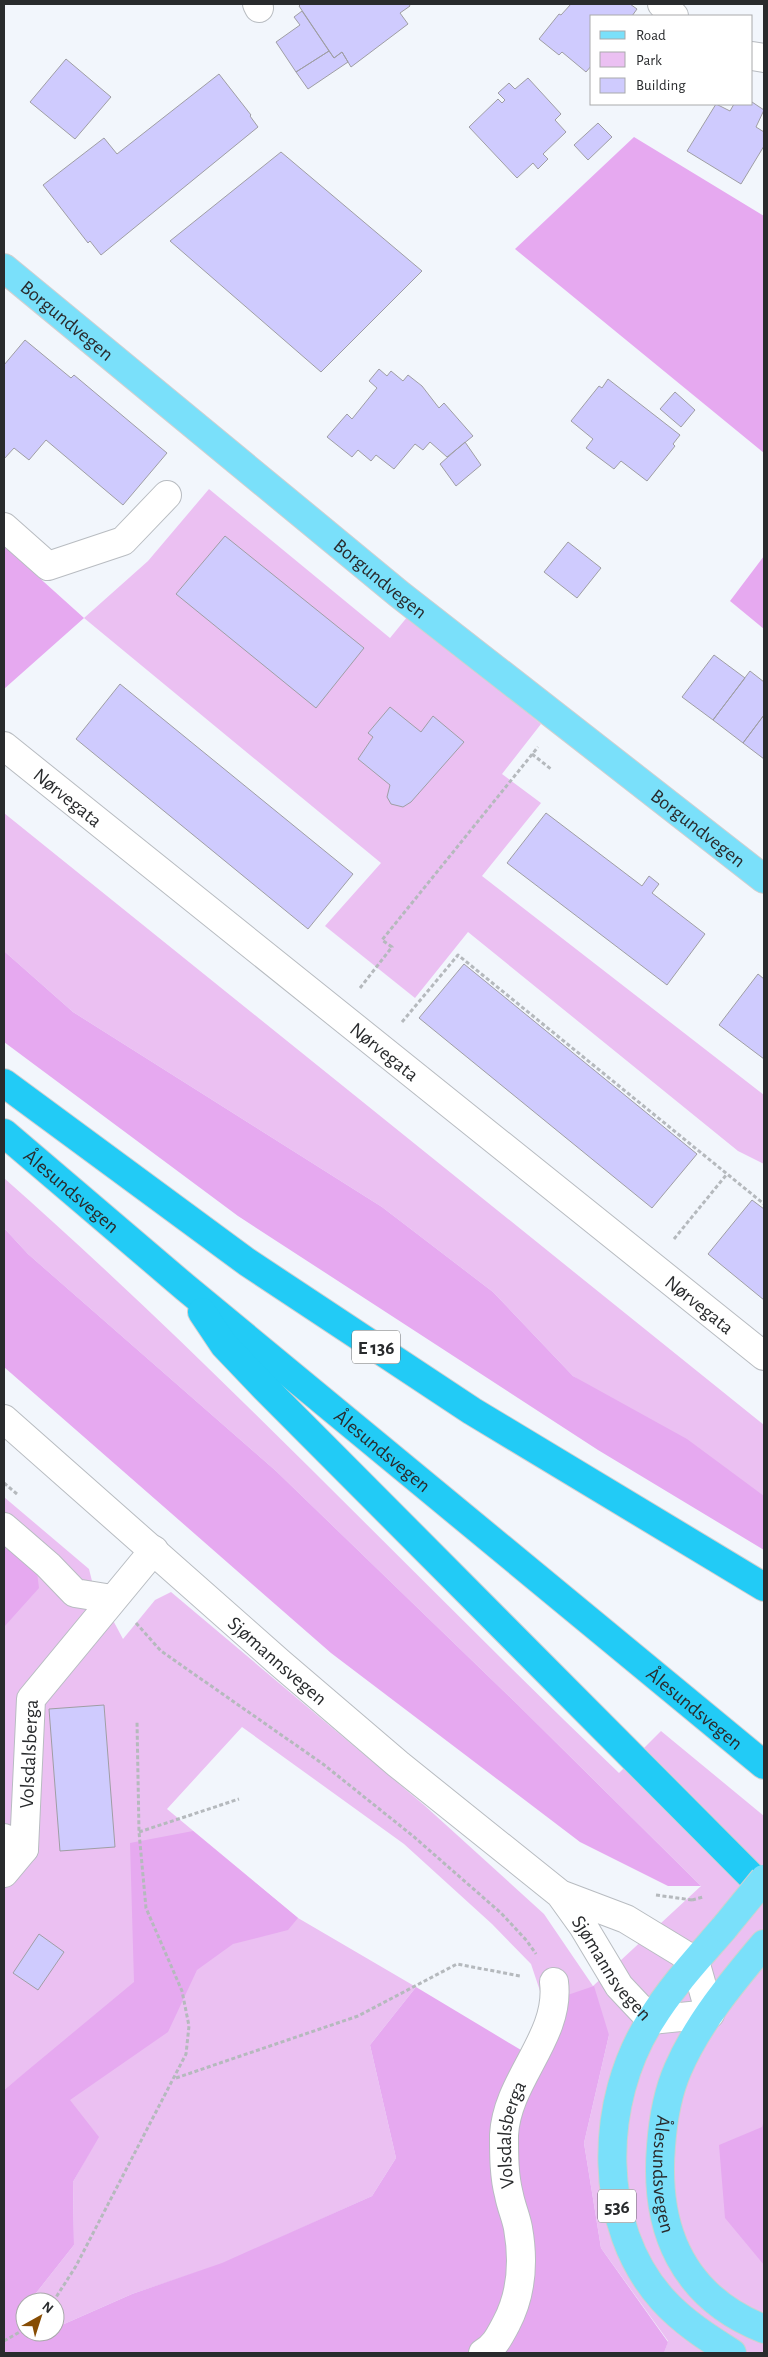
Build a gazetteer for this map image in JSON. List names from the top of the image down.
{
  "streets": {
    "highway": ["Ålesundsvegen", "E 136"],
    "main road": ["Borgundvegen", "536"],
    "street": ["Nørvegata", "Sjømannsvegen", "Volsdalsberga"]
  },
  "crossings": [
    ["Ålesundsvegen", "Sjømannsvegen"],
    ["Sjømannsvegen", "Volsdalsberga"],
    ["Sjømannsvegen", "536"]
  ],
  "legend": ["Road", "Park", "Building"],
  "north": "top right"
}
